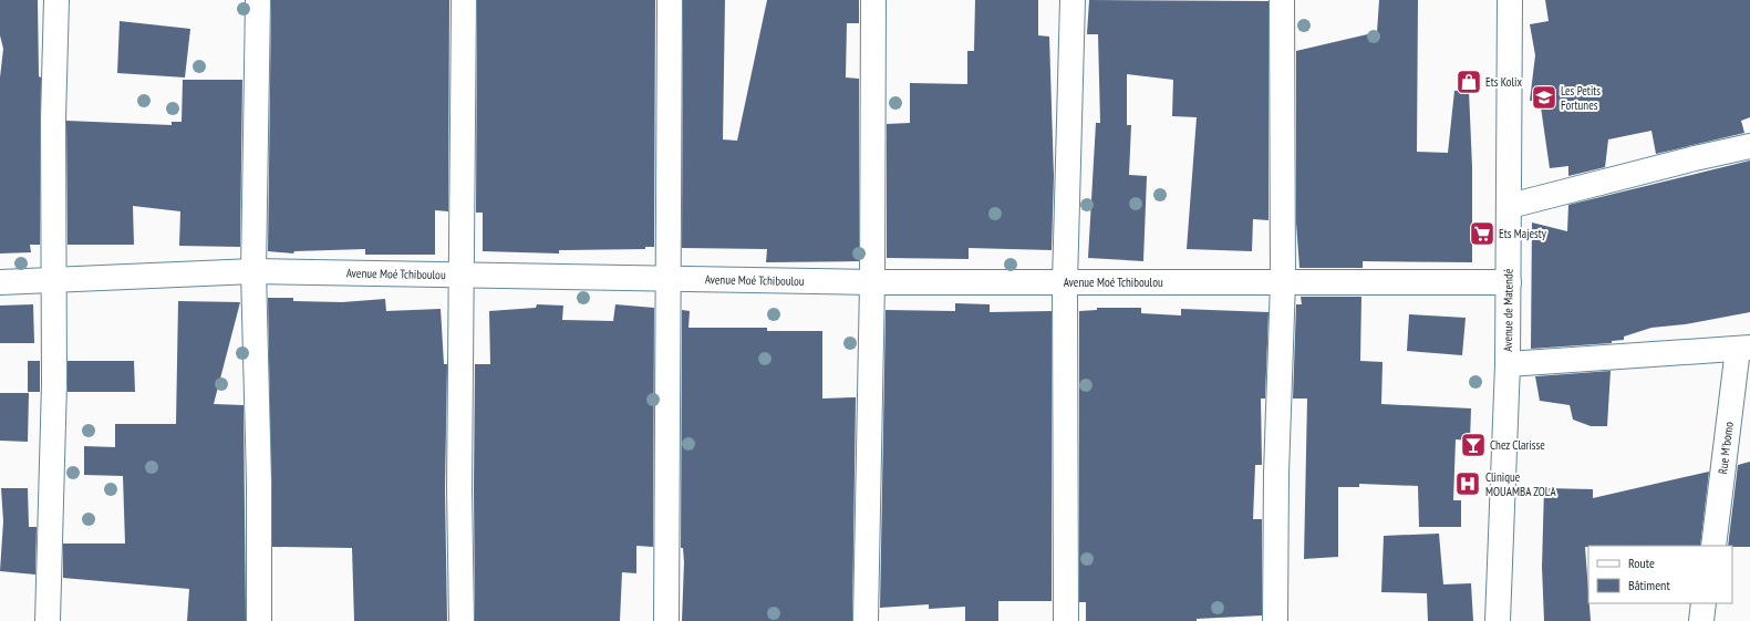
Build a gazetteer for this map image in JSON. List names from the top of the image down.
{
  "streets": {
    "street": ["Avenue Moé Tchiboulou", "Avenue de Matendé", "Rue M'bomo"]
  },
  "crossings": [
    ["Avenue Moé Tchiboulou", "Avenue de Matendé"]
  ],
  "places": {
    "shop": ["Ets Kolix"],
    "school or university": ["Les Petits Fortunes"],
    "supermarket": ["Ets Majesty"],
    "bar": ["Chez Clarisse"],
    "hospital": ["Clinique MOUAMBA ZOLA"]
  },
  "legend": ["Route", "Bâtiment"]
}
